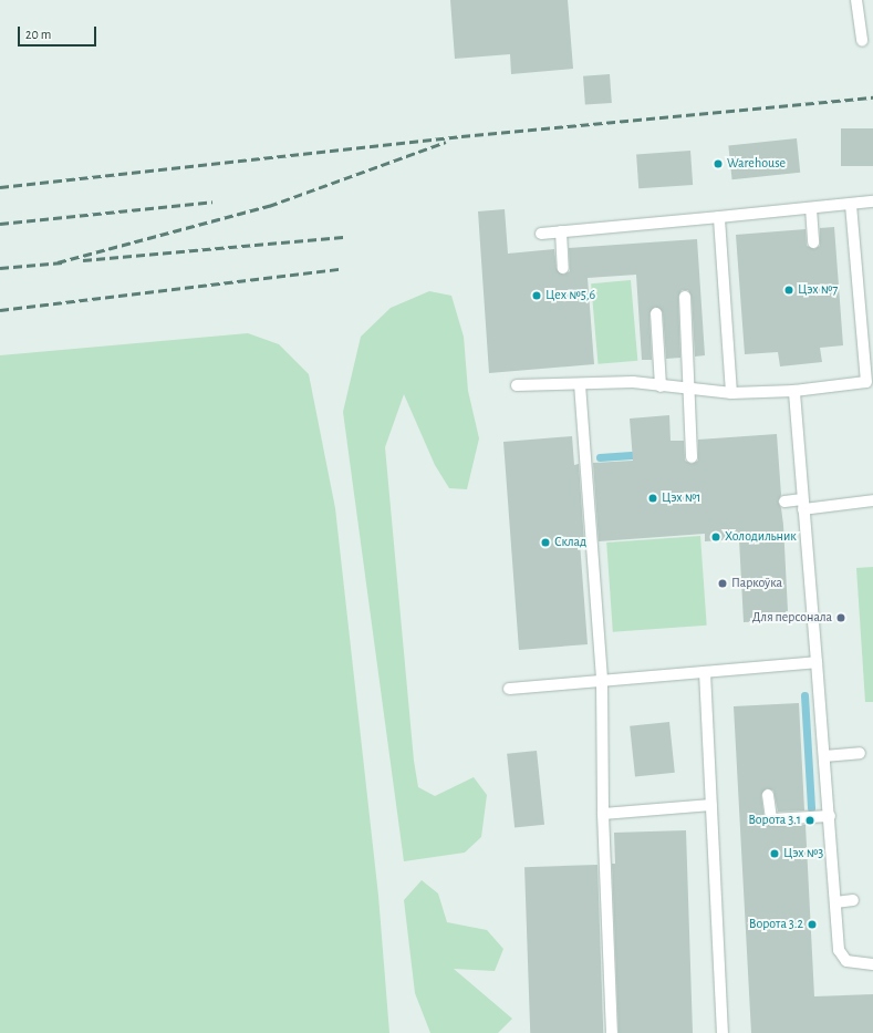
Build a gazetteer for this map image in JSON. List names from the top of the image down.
{
  "places": [
    "Warehouse",
    "Цэх №7",
    "Цех №5,6",
    "Цэх №1",
    "Холодильник",
    "Склад",
    "Паркоўка",
    "Для персонала",
    "Ворота 3.1",
    "Цэх №3",
    "Ворота 3.2"
  ],
  "scale_bar": "20 m"
}
